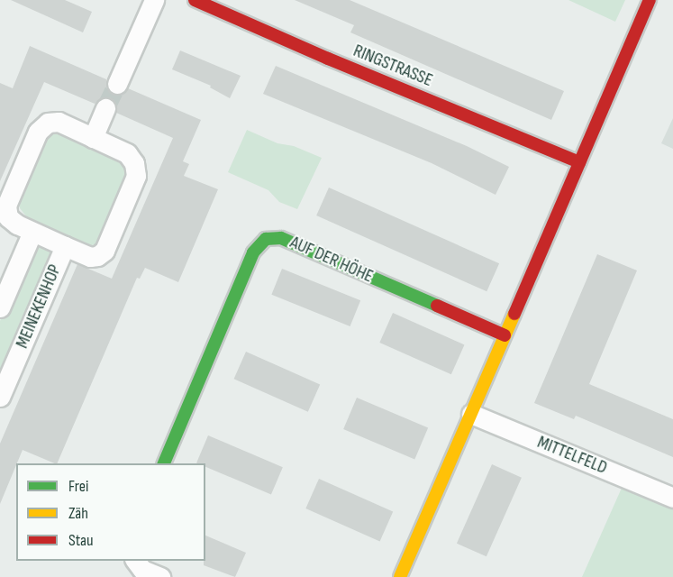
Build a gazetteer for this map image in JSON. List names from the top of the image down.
{
  "streets": {
    "street": [
      "RINGSTRASSE",
      "AUF DER HÖHE",
      "MEINEKENHOP",
      "MITTELFELD"
    ]
  },
  "legend": ["Frei", "Zäh", "Stau"]
}
